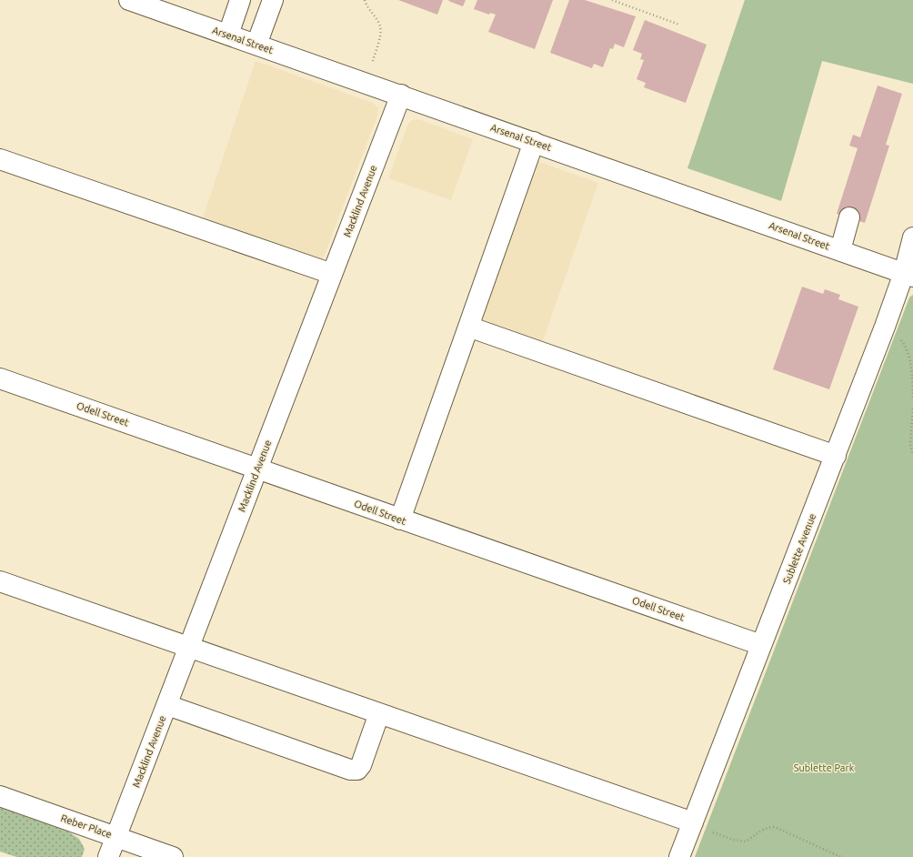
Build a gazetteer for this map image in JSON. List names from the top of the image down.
{
  "streets": {
    "street": [
      "Arsenal Street",
      "Macklind Avenue",
      "Odell Street",
      "Sublette Avenue",
      "Reber Place"
    ]
  },
  "crossings": [
    ["Arsenal Street", "Macklind Avenue"],
    ["Arsenal Street", "Sublette Avenue"],
    ["Macklind Avenue", "Odell Street"],
    ["Macklind Avenue", "Reber Place"],
    ["Odell Street", "Sublette Avenue"]
  ],
  "parks": ["Sublette Park"]
}
